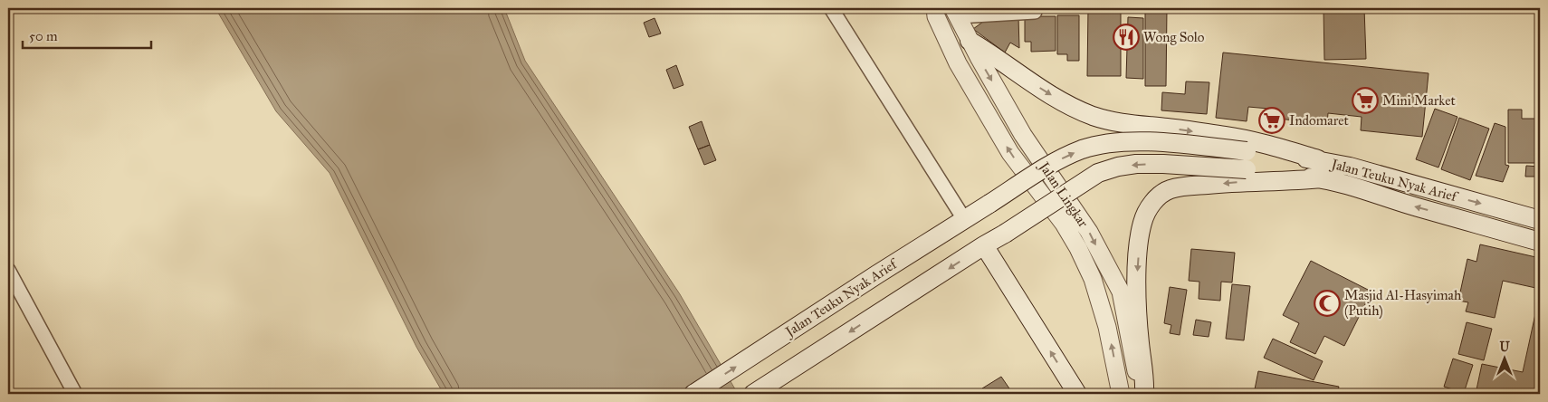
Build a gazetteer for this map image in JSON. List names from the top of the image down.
{
  "streets": {
    "main road": ["Jalan Teuku Nyak Arief"],
    "street": ["Jalan Lingkar"]
  },
  "places": {
    "restaurant": ["Wong Solo"],
    "supermarket": ["Mini Market", "Indomaret"],
    "mosque": ["Masjid Al-Hasyimah (Putih)"]
  },
  "scale_bar": "50 m",
  "north": "top"
}
